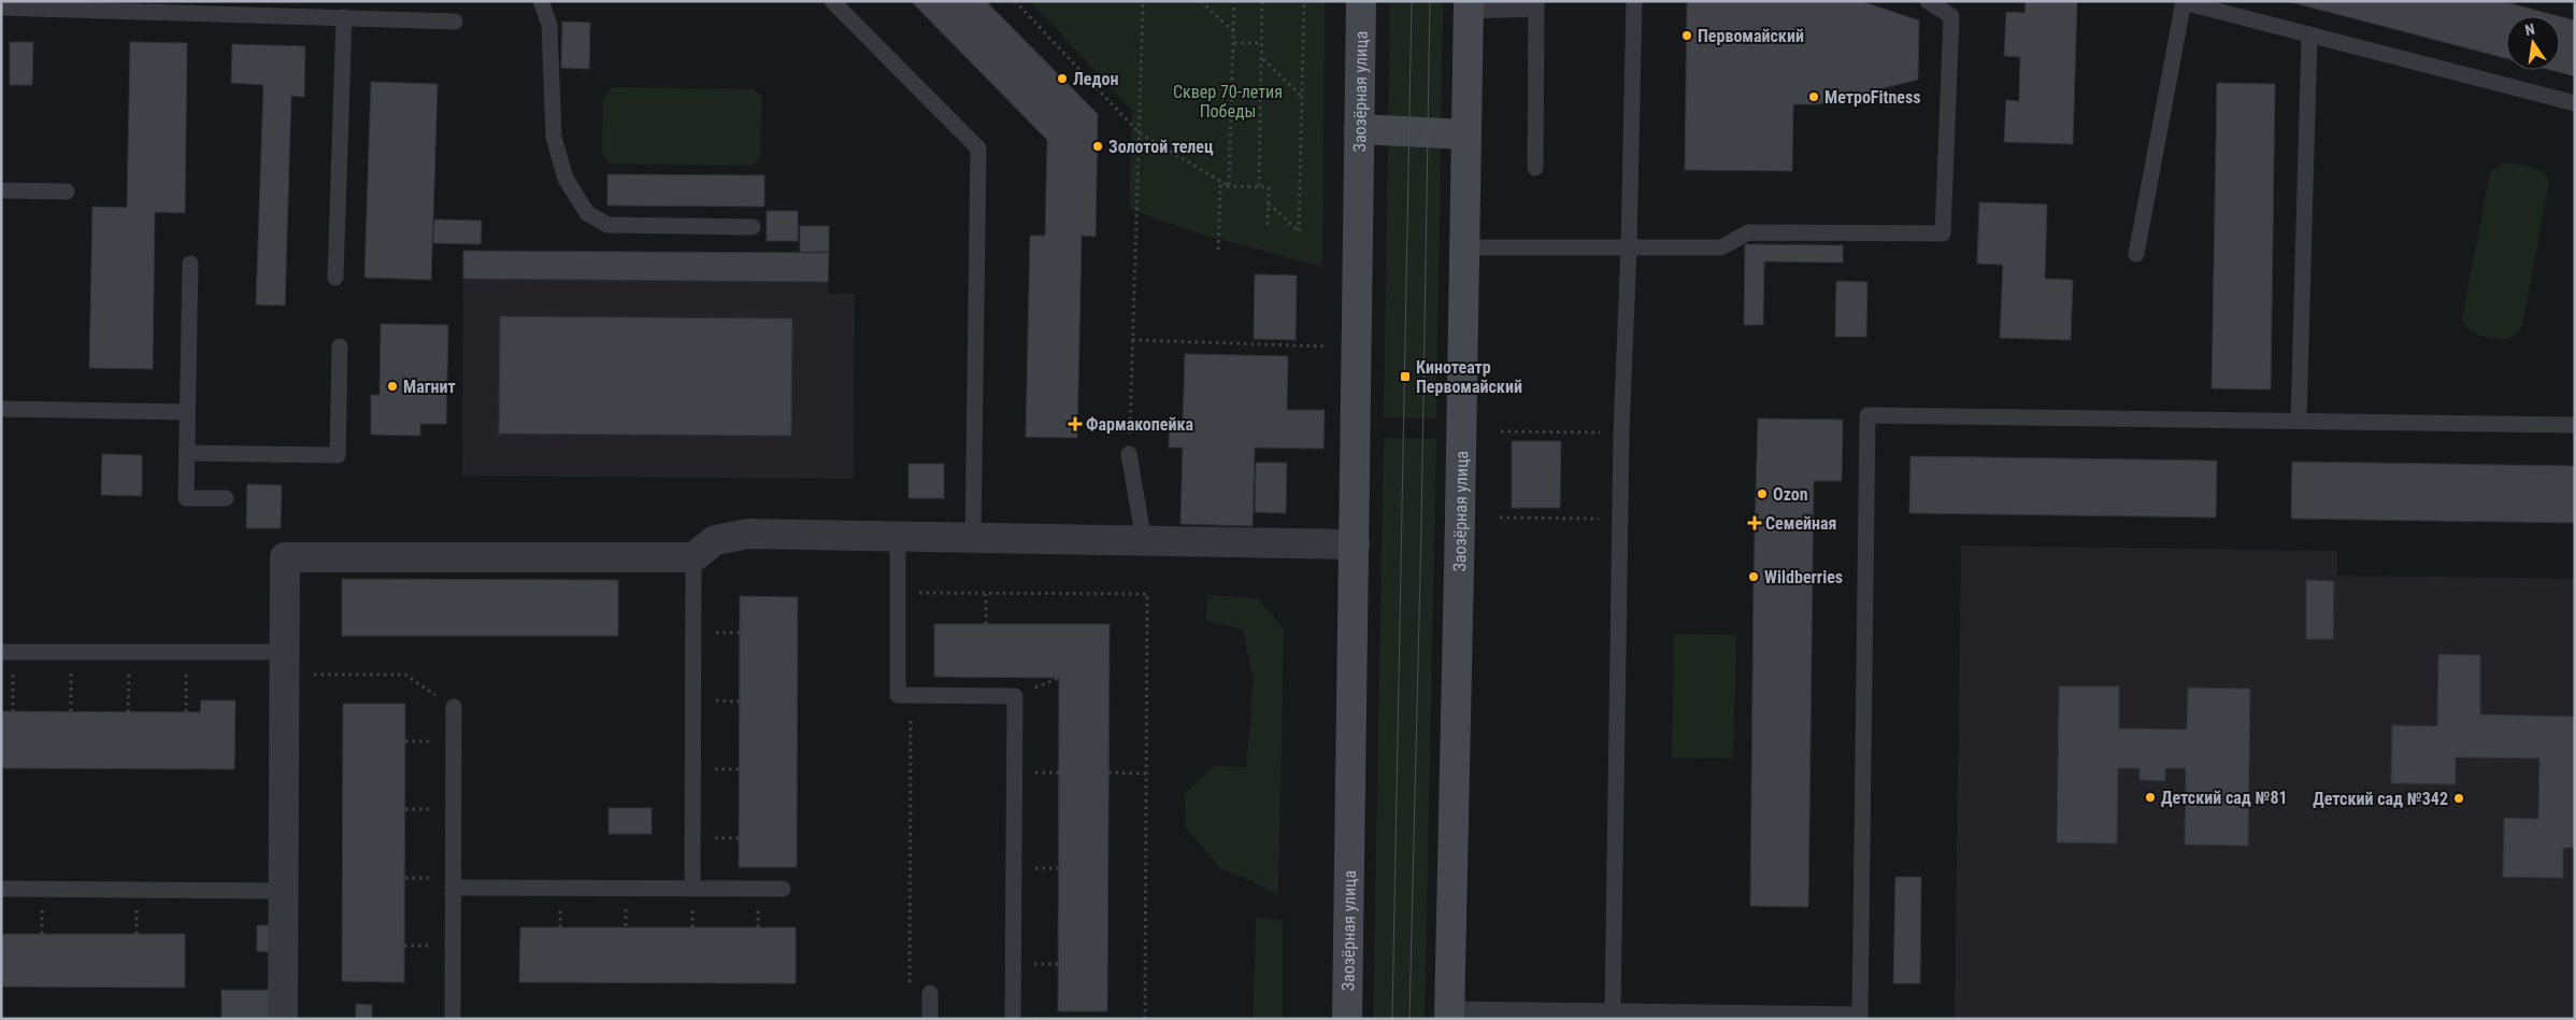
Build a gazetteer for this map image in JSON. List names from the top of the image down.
{
  "streets": {
    "main road": ["Заозёрная улица"]
  },
  "parks": ["Сквер 70-летия Победы"],
  "places": {
    "other": [
      "Первомайский",
      "Ледон",
      "МетроFitness",
      "Золотой телец",
      "Магнит",
      "Ozon",
      "Wildberries",
      "Детский сад №81",
      "Детский сад №342"
    ],
    "transit": ["Кинотеатр Первомайский"],
    "health": ["Фармакопейка", "Семейная"]
  },
  "north": "top"
}
